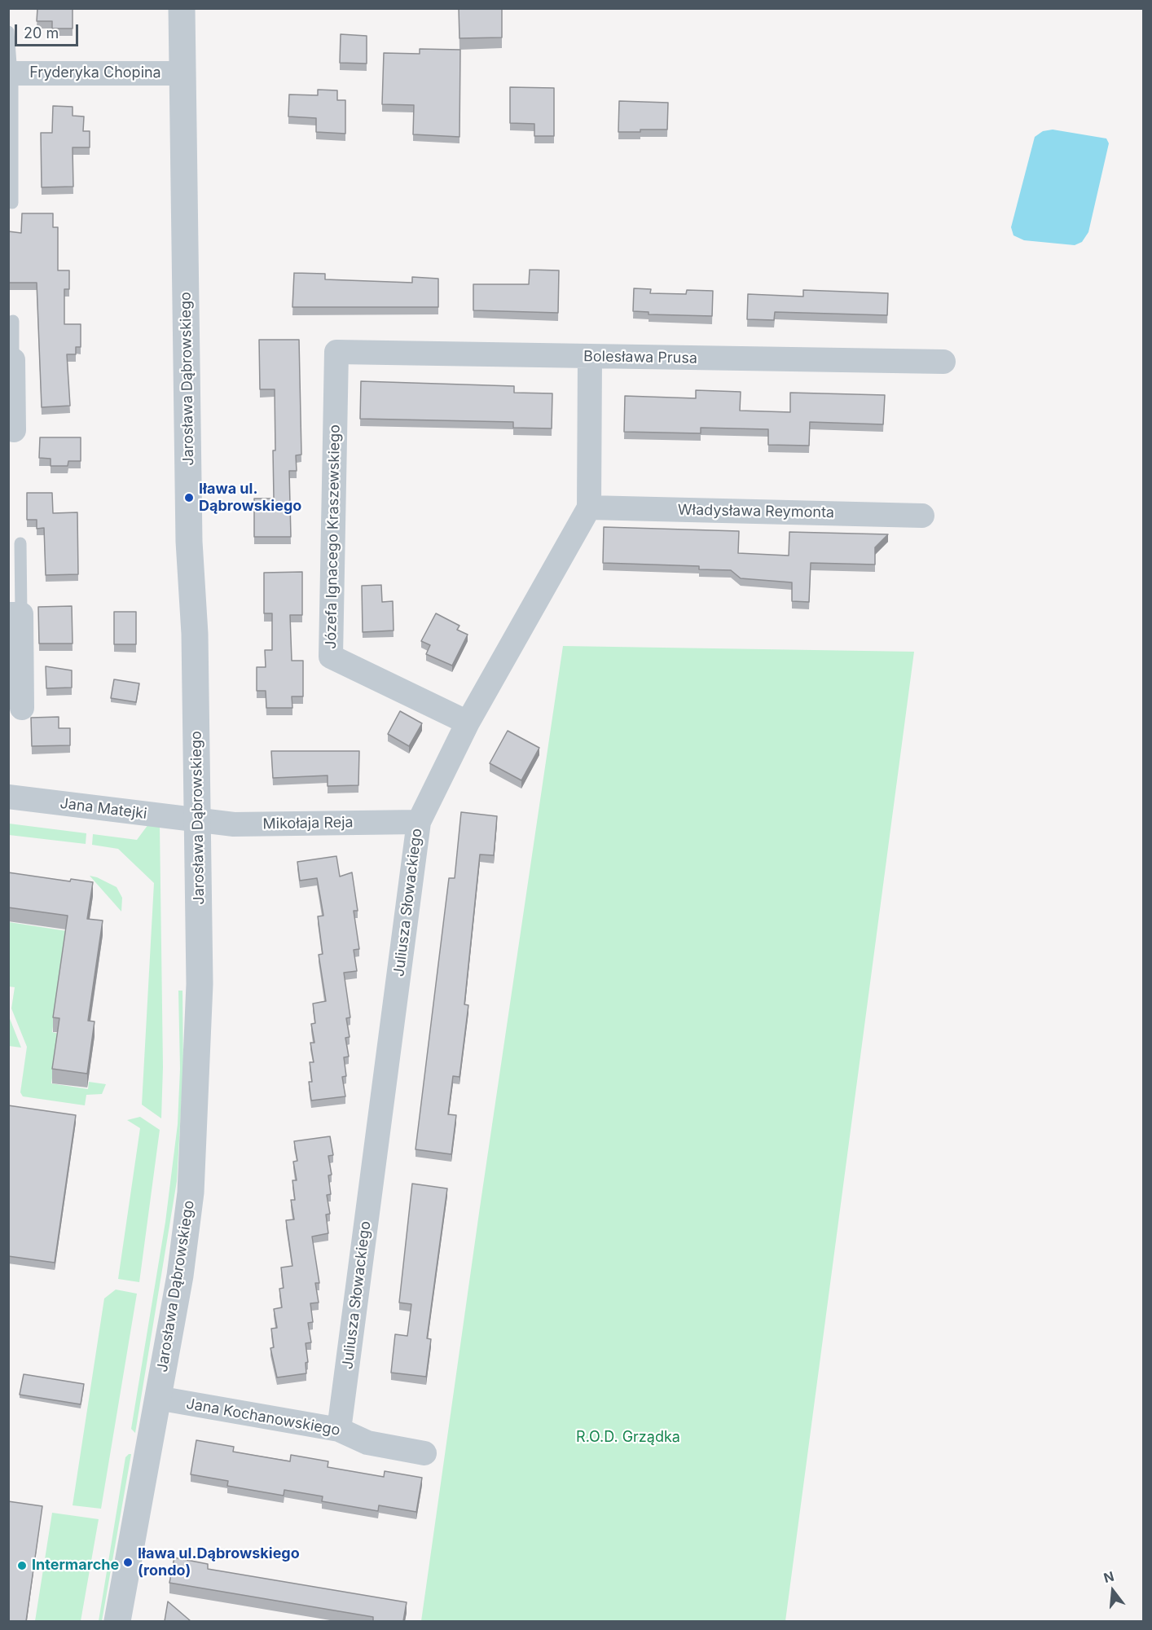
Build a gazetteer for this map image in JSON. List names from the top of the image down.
{
  "streets": {
    "street": [
      "Fryderyka Chopina",
      "Bolesława Prusa",
      "Jarosława Dąbrowskiego",
      "Władysława Reymonta",
      "Józefa Ignacego Kraszewskiego",
      "Jana Matejki",
      "Mikołaja Reja",
      "Juliusza Słowackiego",
      "Jana Kochanowskiego"
    ]
  },
  "crossings": [
    ["Fryderyka Chopina", "Jarosława Dąbrowskiego"],
    ["Bolesława Prusa", "Józefa Ignacego Kraszewskiego"],
    ["Bolesława Prusa", "Juliusza Słowackiego"],
    ["Jarosława Dąbrowskiego", "Jana Matejki"],
    ["Jarosława Dąbrowskiego", "Mikołaja Reja"],
    ["Jarosława Dąbrowskiego", "Jana Kochanowskiego"],
    ["Władysława Reymonta", "Juliusza Słowackiego"],
    ["Józefa Ignacego Kraszewskiego", "Juliusza Słowackiego"],
    ["Jana Matejki", "Mikołaja Reja"],
    ["Mikołaja Reja", "Juliusza Słowackiego"],
    ["Juliusza Słowackiego", "Jana Kochanowskiego"]
  ],
  "parks": ["R.O.D. Grządka"],
  "places": ["Iława ul. Dąbrowskiego", "Iława ul.Dąbrowskiego (rondo)", "Intermarche"],
  "scale_bar": "20 m",
  "north": "top"
}
